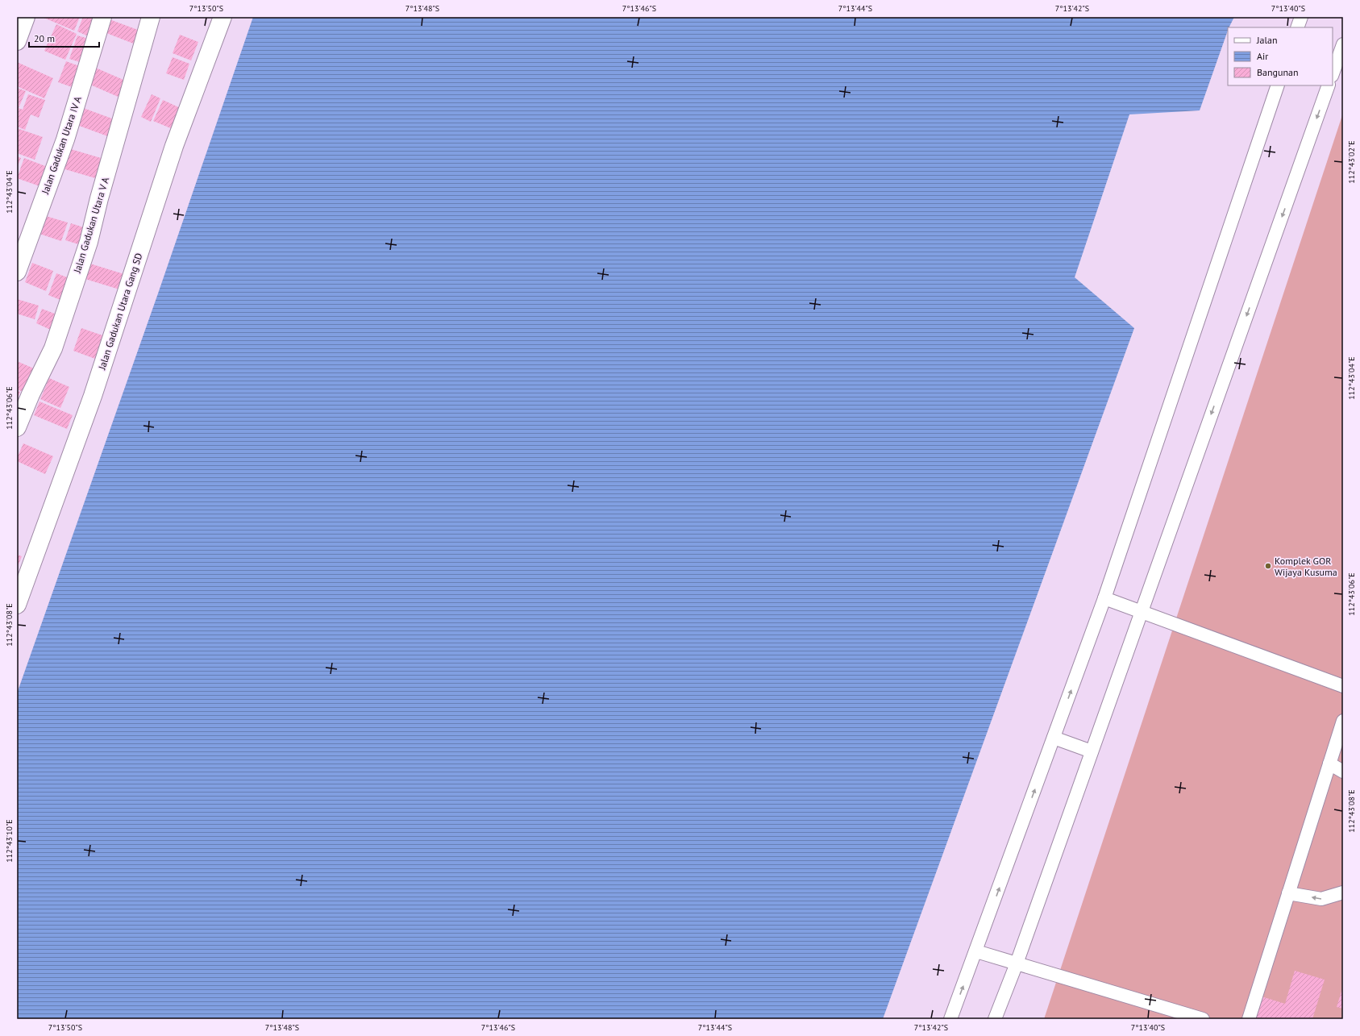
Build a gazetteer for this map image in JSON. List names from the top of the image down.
{
  "streets": {
    "street": ["Jalan Gadukan Utara IV A", "Jalan Gadukan Utara V A", "Jalan Gadukan Utara Gang SD"]
  },
  "places": ["Komplek GOR Wijaya Kusuma"],
  "legend": ["Jalan", "Air", "Bangunan"],
  "scale_bar": "20 m",
  "coordinates": [
    "7°13'50\"S",
    "7°13'48\"S",
    "7°13'46\"S",
    "7°13'44\"S",
    "7°13'42\"S",
    "7°13'40\"S",
    "112°43'02\"E",
    "112°43'04\"E",
    "112°43'06\"E",
    "112°43'08\"E",
    "112°43'10\"E"
  ]
}
